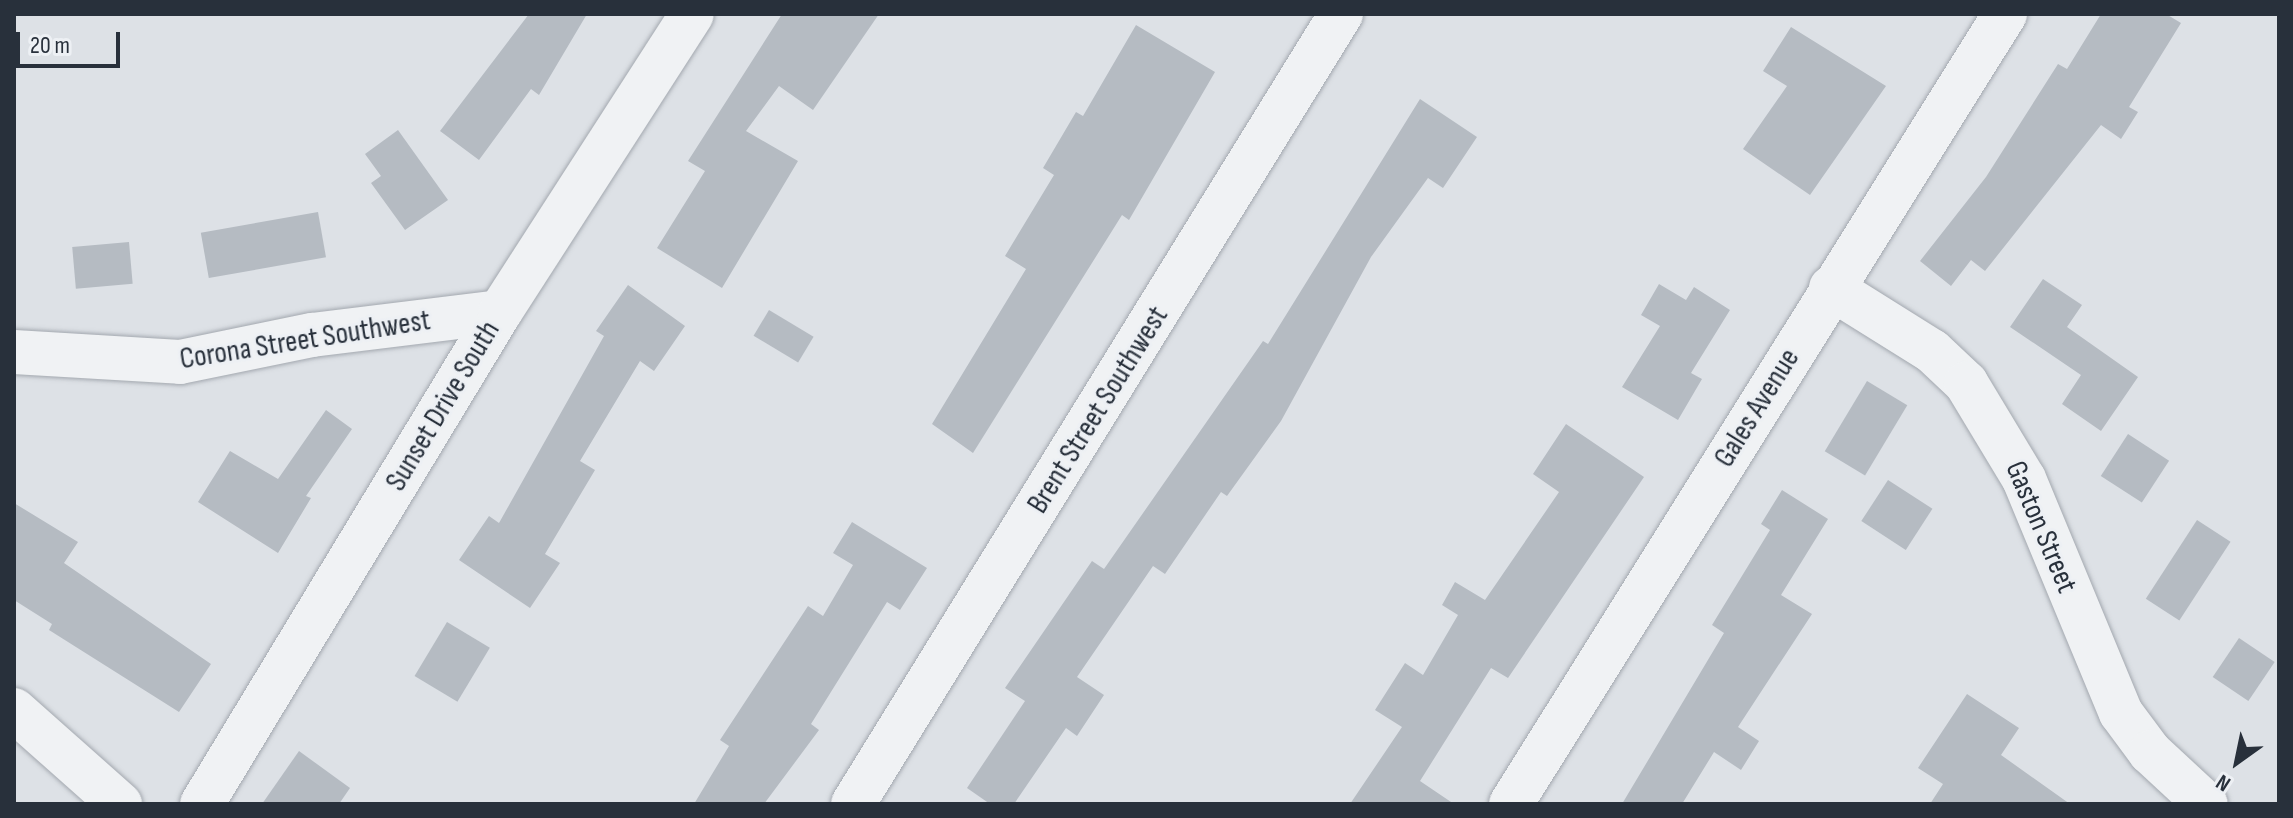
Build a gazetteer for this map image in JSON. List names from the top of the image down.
{
  "streets": {
    "street": [
      "Corona Street Southwest",
      "Sunset Drive South",
      "Gales Avenue",
      "Brent Street Southwest",
      "Gaston Street"
    ]
  },
  "crossings": [
    ["Corona Street Southwest", "Sunset Drive South"],
    ["Gales Avenue", "Gaston Street"]
  ],
  "scale_bar": "20 m",
  "north": "bottom left"
}
